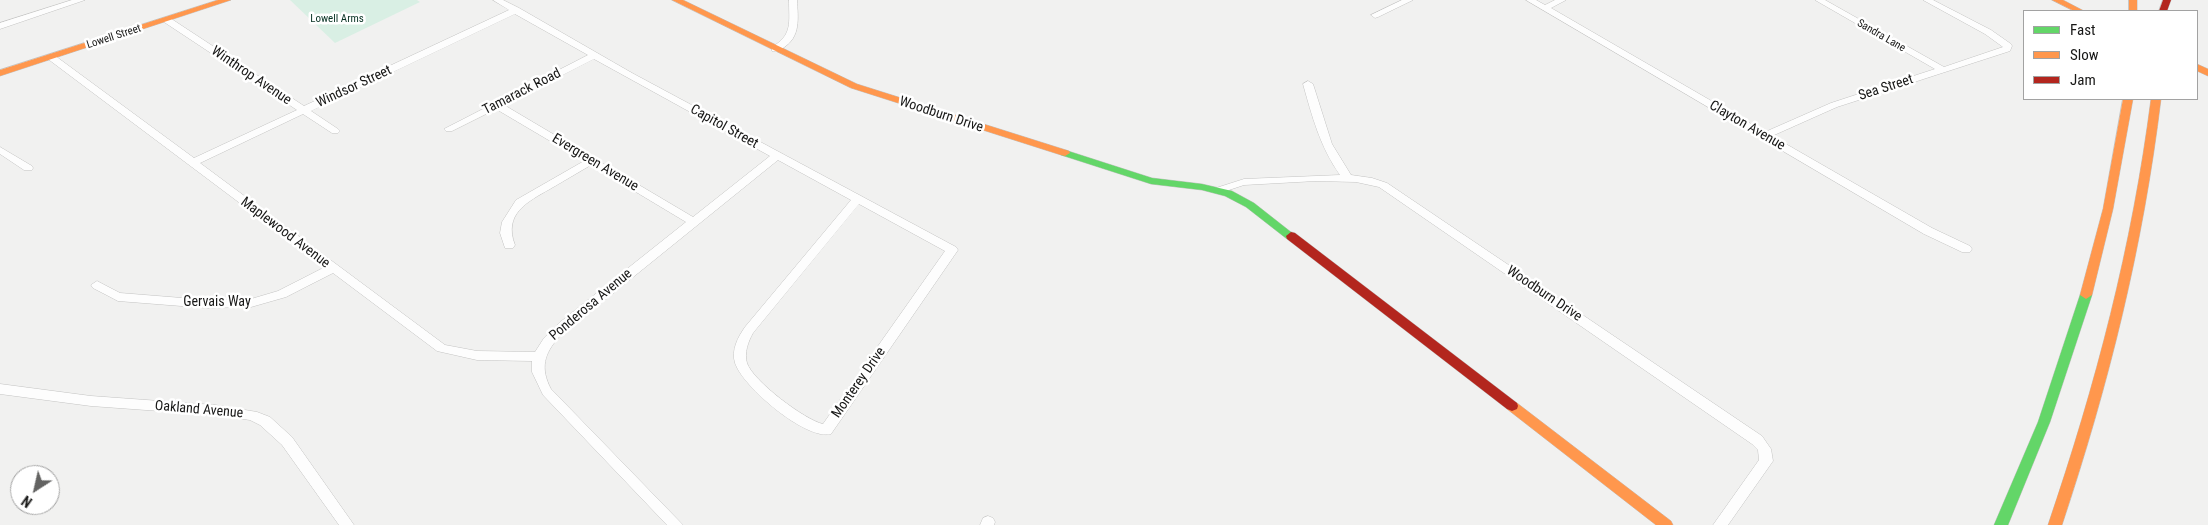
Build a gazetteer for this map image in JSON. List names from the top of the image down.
{
  "streets": {
    "main road": ["Lowell Street", "Woodburn Drive"],
    "street": [
      "Sandra Lane",
      "Winthrop Avenue",
      "Windsor Street",
      "Sea Street",
      "Tamarack Road",
      "Clayton Avenue",
      "Capitol Street",
      "Evergreen Avenue",
      "Maplewood Avenue",
      "Gervais Way",
      "Ponderosa Avenue",
      "Monterey Drive",
      "Oakland Avenue"
    ]
  },
  "crossings": [
    ["Sandra Lane", "Sea Street"],
    ["Lowell Street", "Winthrop Avenue"],
    ["Lowell Street", "Maplewood Avenue"],
    ["Winthrop Avenue", "Windsor Street"],
    ["Windsor Street", "Capitol Street"],
    ["Windsor Street", "Maplewood Avenue"],
    ["Sea Street", "Clayton Avenue"],
    ["Tamarack Road", "Capitol Street"],
    ["Tamarack Road", "Evergreen Avenue"],
    ["Capitol Street", "Ponderosa Avenue"],
    ["Capitol Street", "Monterey Drive"],
    ["Evergreen Avenue", "Ponderosa Avenue"],
    ["Maplewood Avenue", "Gervais Way"],
    ["Maplewood Avenue", "Ponderosa Avenue"]
  ],
  "parks": ["Lowell Arms"],
  "legend": ["Fast", "Slow", "Jam"],
  "north": "bottom left"
}
